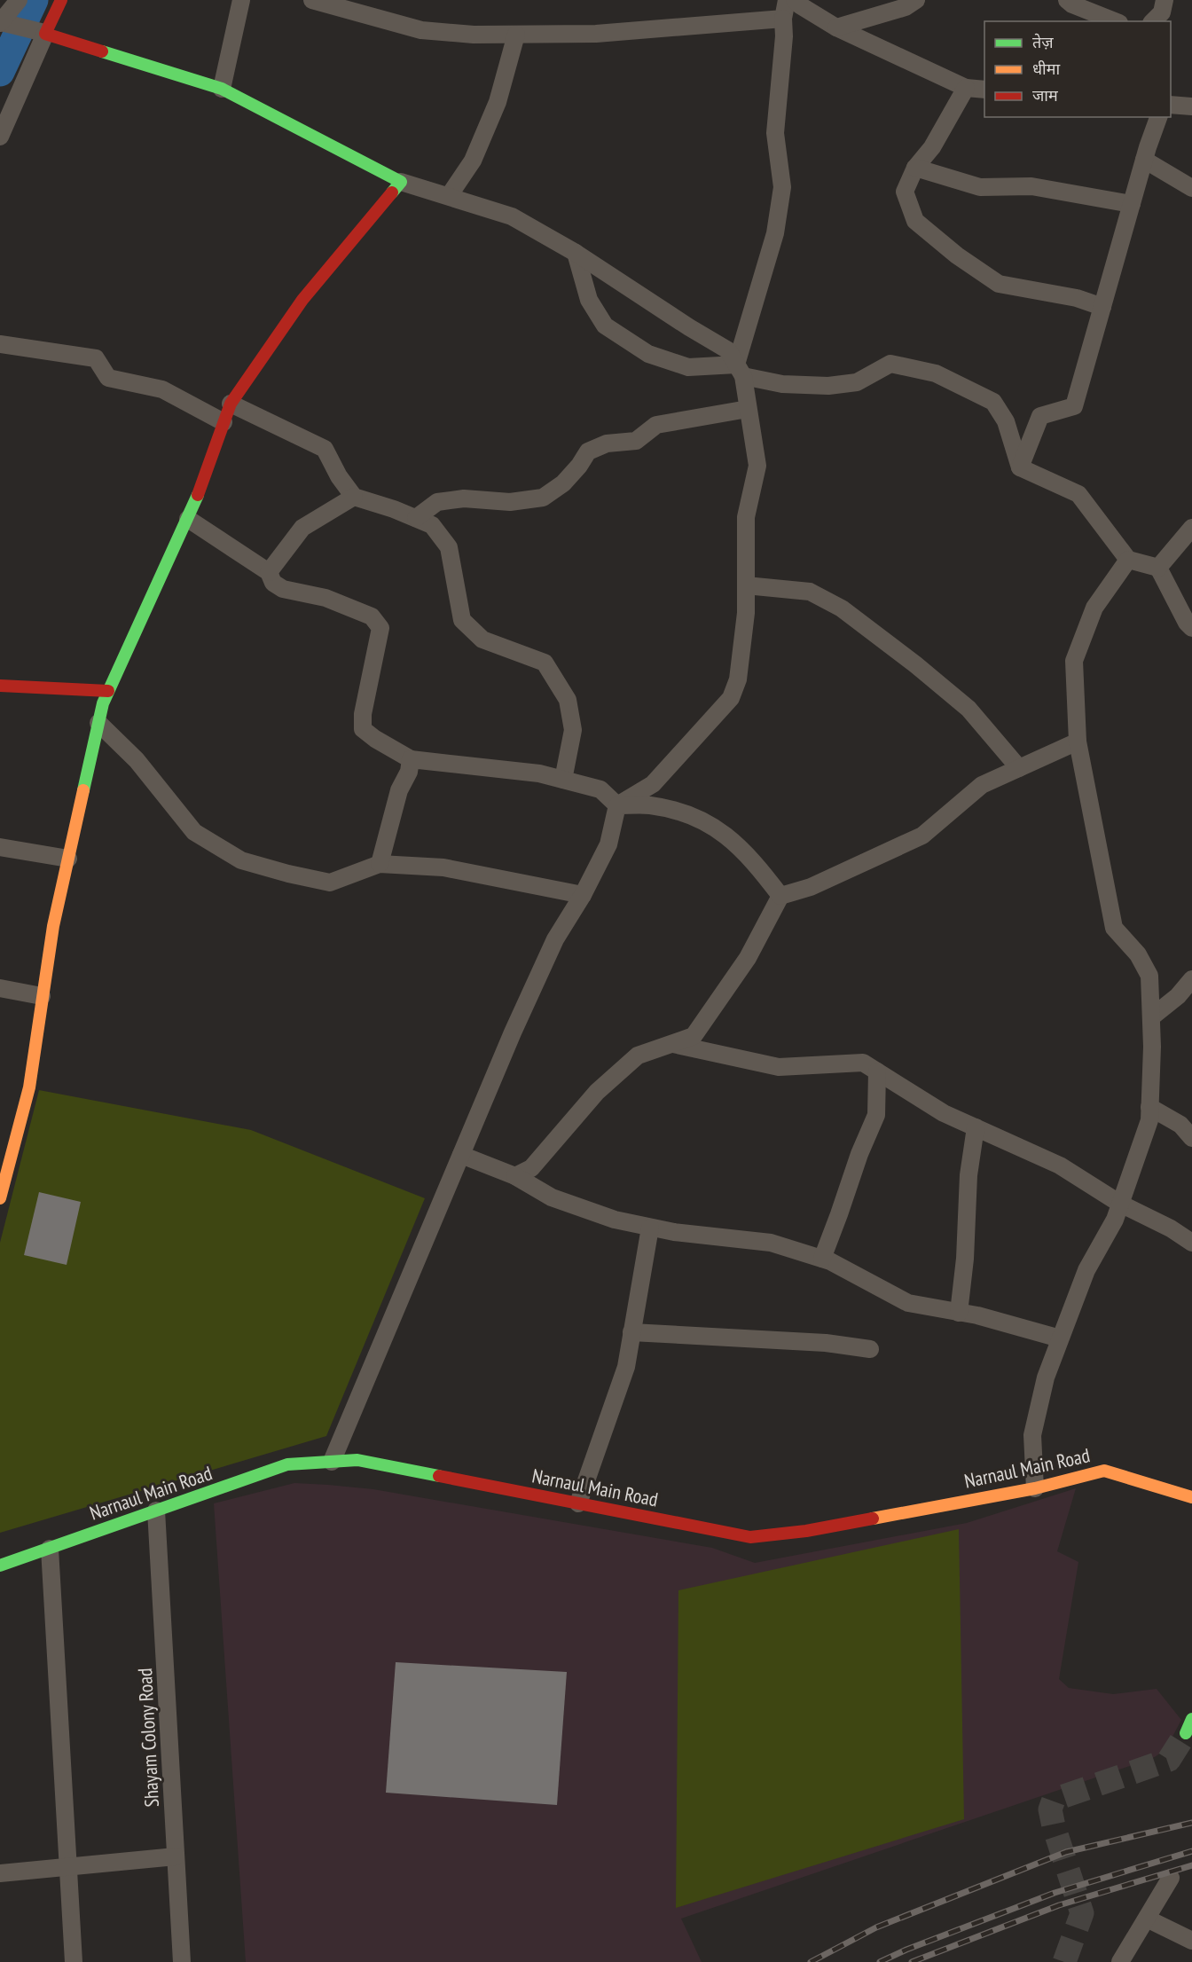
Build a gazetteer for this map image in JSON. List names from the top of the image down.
{
  "streets": {
    "street": ["Narnaul Main Road", "Shayam Colony Road"]
  },
  "crossings": [
    ["Narnaul Main Road", "Shayam Colony Road"]
  ],
  "legend": ["तेज़", "धीमा", "जाम"]
}
